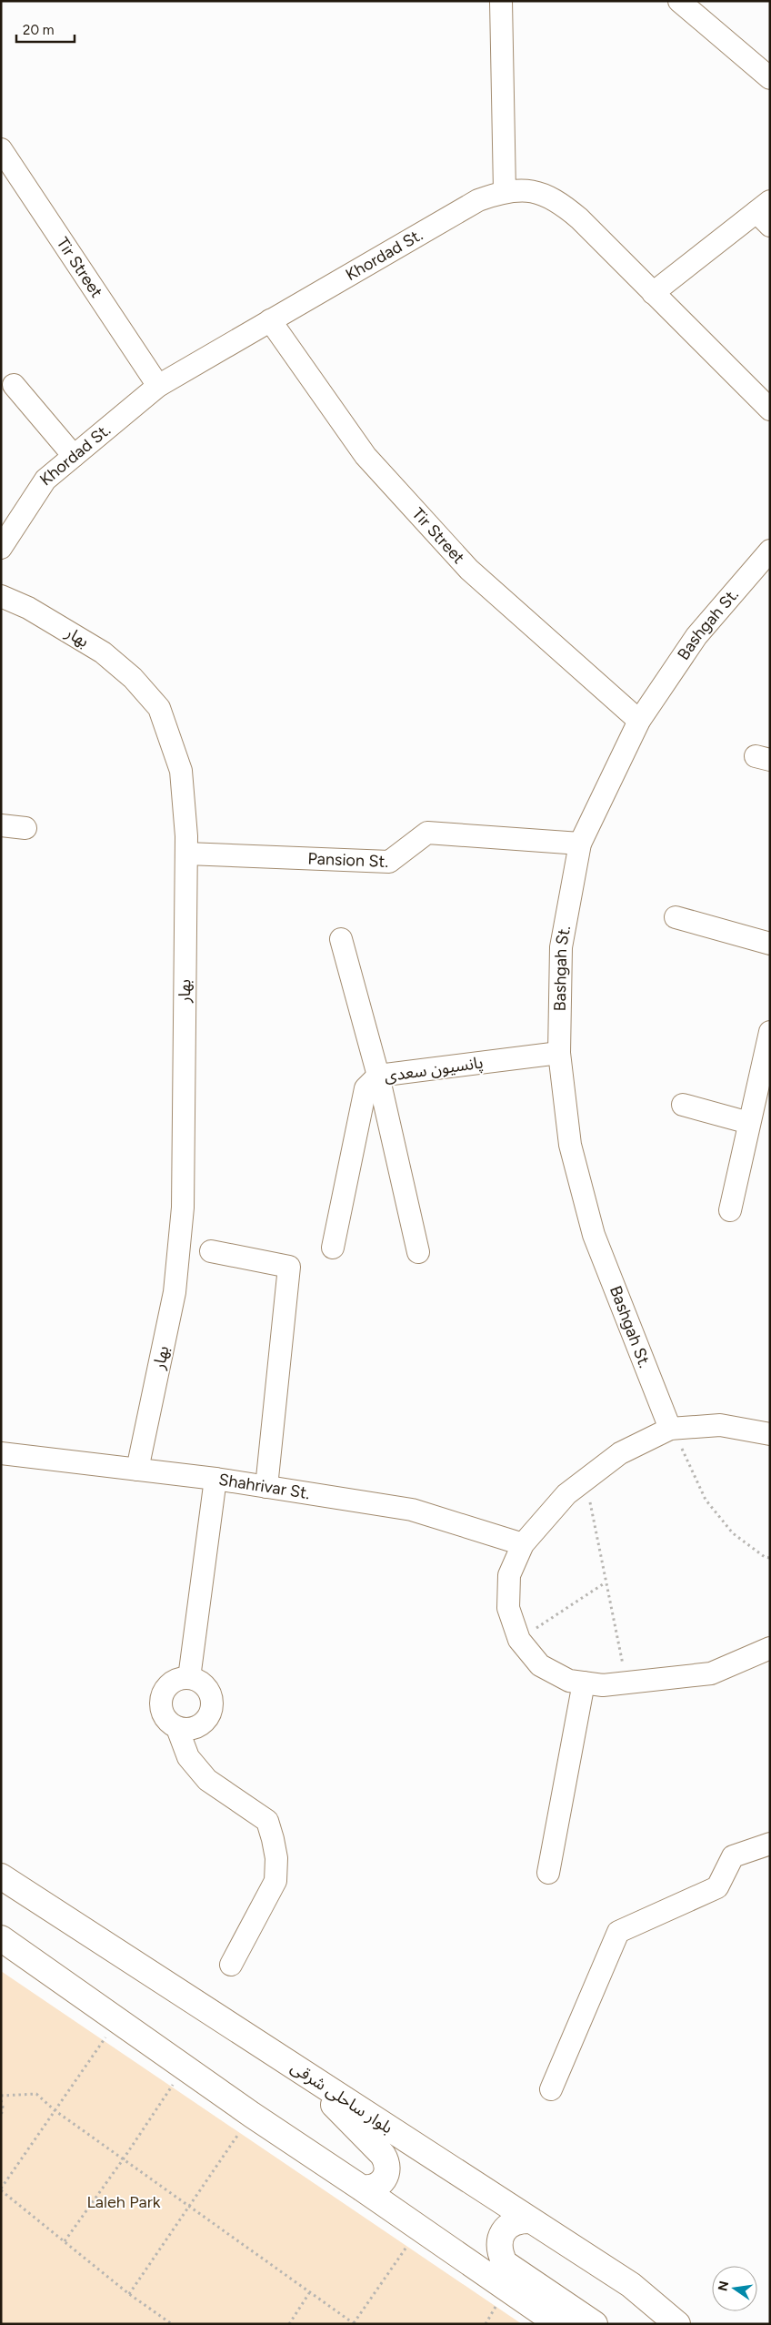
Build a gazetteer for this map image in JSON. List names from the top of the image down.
{
  "streets": {
    "main road": ["بلوار ساحلی شرقی"],
    "street": [
      "Khordad St.",
      "Tir Street",
      "Bashgah St.",
      "بهار",
      "Pansion St.",
      "پانسیون سعدی",
      "Shahrivar St."
    ]
  },
  "crossings": [
    ["Khordad St.", "Tir Street"],
    ["Tir Street", "Bashgah St."],
    ["Bashgah St.", "Pansion St."],
    ["Bashgah St.", "پانسیون سعدی"],
    ["بهار", "Pansion St."],
    ["بهار", "Shahrivar St."]
  ],
  "parks": ["Laleh Park"],
  "scale_bar": "20 m",
  "north": "left"
}
